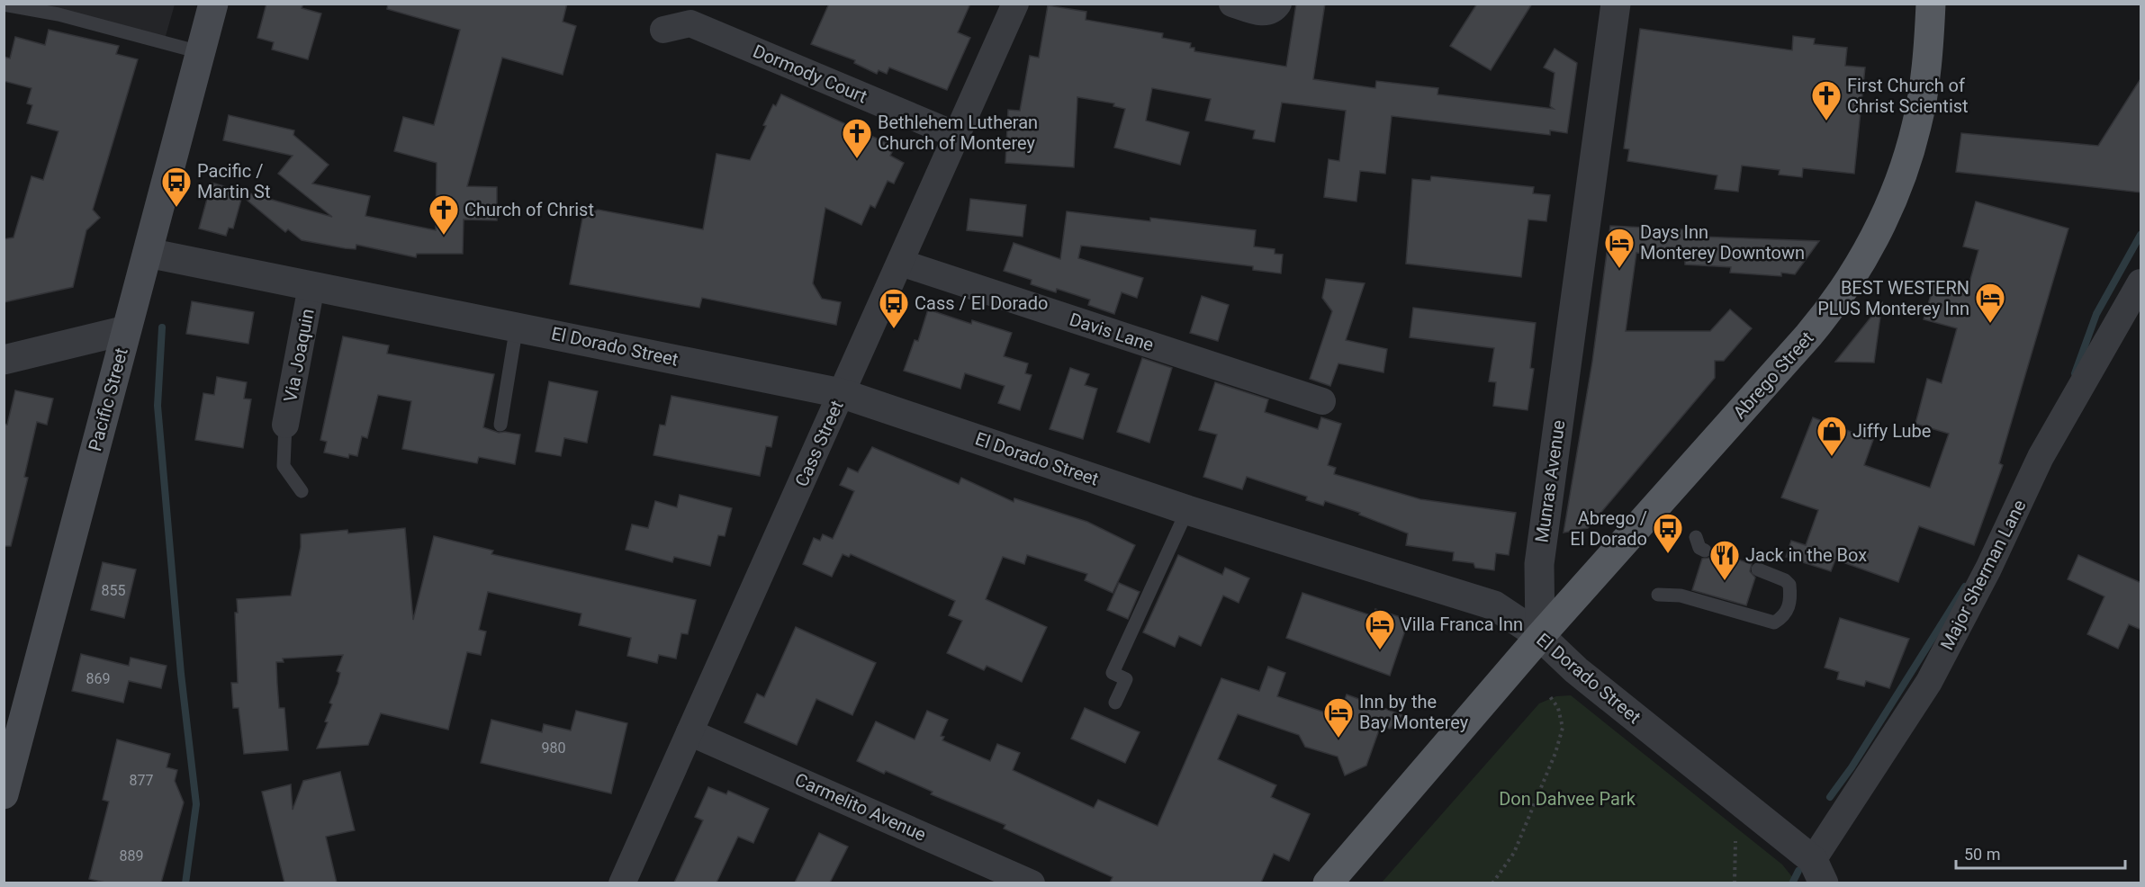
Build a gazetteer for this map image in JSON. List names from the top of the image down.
{
  "streets": {
    "main road": ["Abrego Street", "Pacific Street"],
    "street": [
      "Dormody Court",
      "Davis Lane",
      "El Dorado Street",
      "Via Joaquin",
      "Cass Street",
      "Munras Avenue",
      "Major Sherman Lane",
      "Carmelito Avenue"
    ]
  },
  "crossings": [
    ["Dormody Court", "Cass Street"],
    ["Davis Lane", "Cass Street"],
    ["El Dorado Street", "Via Joaquin"],
    ["El Dorado Street", "Abrego Street"],
    ["El Dorado Street", "Pacific Street"],
    ["El Dorado Street", "Cass Street"],
    ["El Dorado Street", "Munras Avenue"],
    ["El Dorado Street", "Major Sherman Lane"],
    ["Abrego Street", "Munras Avenue"],
    ["Cass Street", "Carmelito Avenue"]
  ],
  "parks": ["Don Dahvee Park"],
  "places": {
    "church": ["First Church of Christ Scientist", "Bethlehem Lutheran Church of Monterey", "Church of Christ"],
    "bus stop": ["Pacific / Martin St", "Cass / El Dorado", "Abrego / El Dorado"],
    "hotel": [
      "Days Inn Monterey Downtown",
      "BEST WESTERN PLUS Monterey Inn",
      "Villa Franca Inn",
      "Inn by the Bay Monterey"
    ],
    "shop": ["Jiffy Lube"],
    "restaurant": ["Jack in the Box"]
  },
  "house_numbers": [
    "855",
    "869",
    "980",
    "877",
    "889"
  ],
  "scale_bar": "50 m"
}
